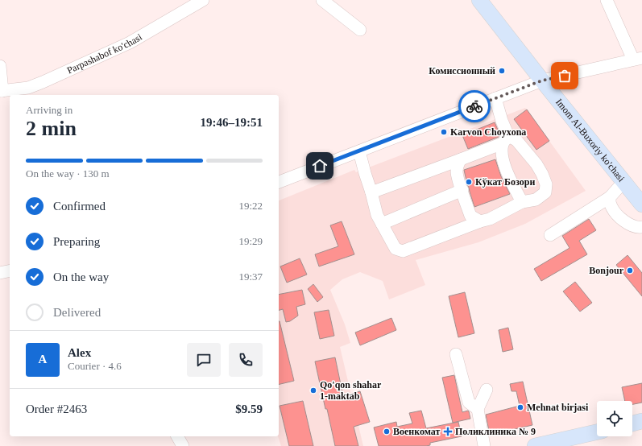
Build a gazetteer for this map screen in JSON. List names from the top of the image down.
{
  "streets": {
    "main road": ["Imom Al-Buxoriy ko'chasi"],
    "street": ["Parpashabof ko'chasi"]
  },
  "places": {
    "other": [
      "Комиссионный",
      "Karvon Choyxona",
      "Кўкат Бозори",
      "Bonjour",
      "Qo'qon shahar 1-maktab",
      "Mehnat birjasi",
      "Военкомат"
    ],
    "health": ["Поликлиника № 9"]
  },
  "page": {
    "heading": ["2 min", "Arriving in", "19:46–19:51"],
    "panel": [
      "Alex",
      "Courier · 4.6",
      "Order #2463",
      "$9.59"
    ],
    "bar": "On the way · 130 m",
    "list": [
      ["Confirmed", "19:22"],
      ["Preparing", "19:29"],
      ["On the way", "19:37"],
      "Delivered"
    ],
    "round": "A"
  }
}
